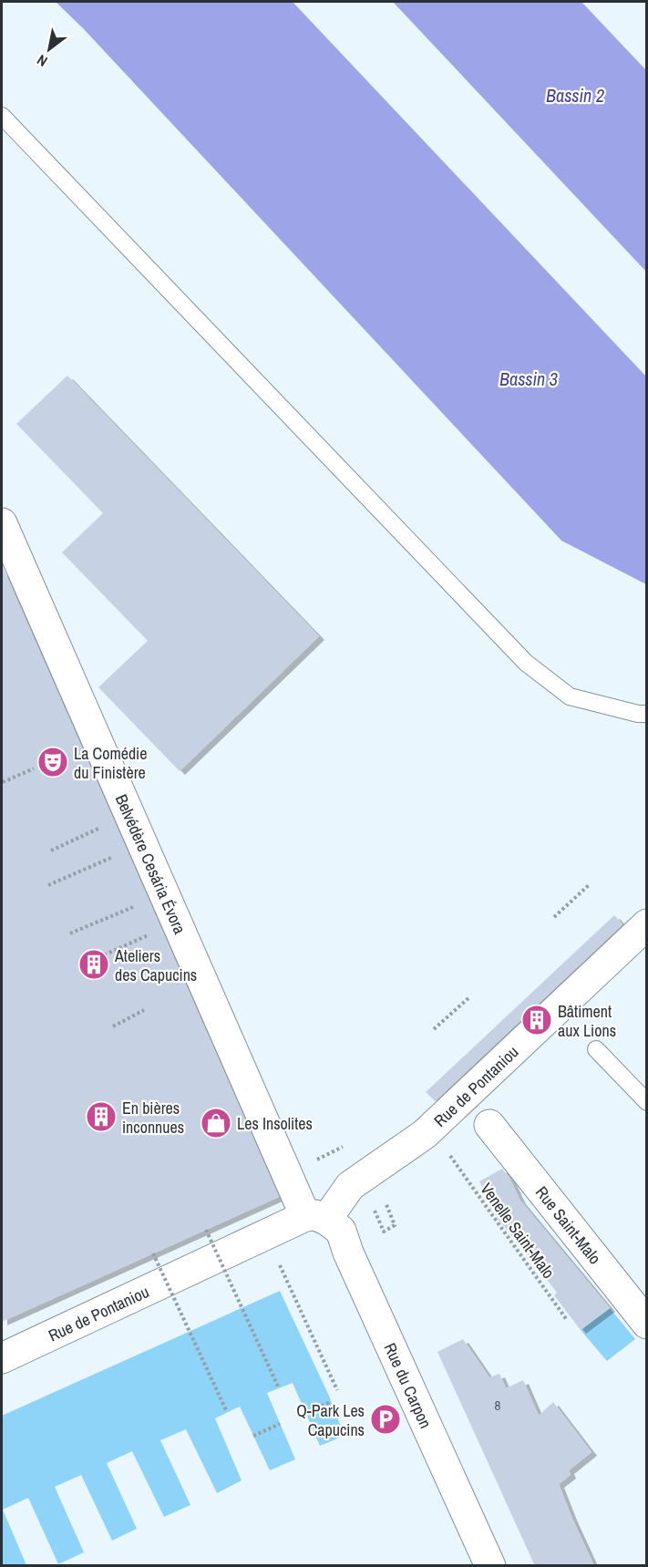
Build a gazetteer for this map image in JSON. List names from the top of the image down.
{
  "streets": {
    "street": [
      "Belvédère Cesária Évora",
      "Rue de Pontaniou",
      "Rue Saint-Malo",
      "Rue du Carpon"
    ],
    "path": ["Venelle Saint-Malo"]
  },
  "crossings": [
    ["Belvédère Cesária Évora", "Rue de Pontaniou"],
    ["Belvédère Cesária Évora", "Rue du Carpon"],
    ["Rue de Pontaniou", "Rue du Carpon"]
  ],
  "water": ["Bassin 2", "Bassin 3"],
  "places": {
    "theatre": ["La Comédie du Finistère"],
    "building": ["Ateliers des Capucins", "Bâtiment aux Lions", "En bières inconnues"],
    "shop": ["Les Insolites"],
    "parking": ["Q-Park Les Capucins"]
  },
  "house_numbers": ["8"],
  "north": "bottom left"
}
